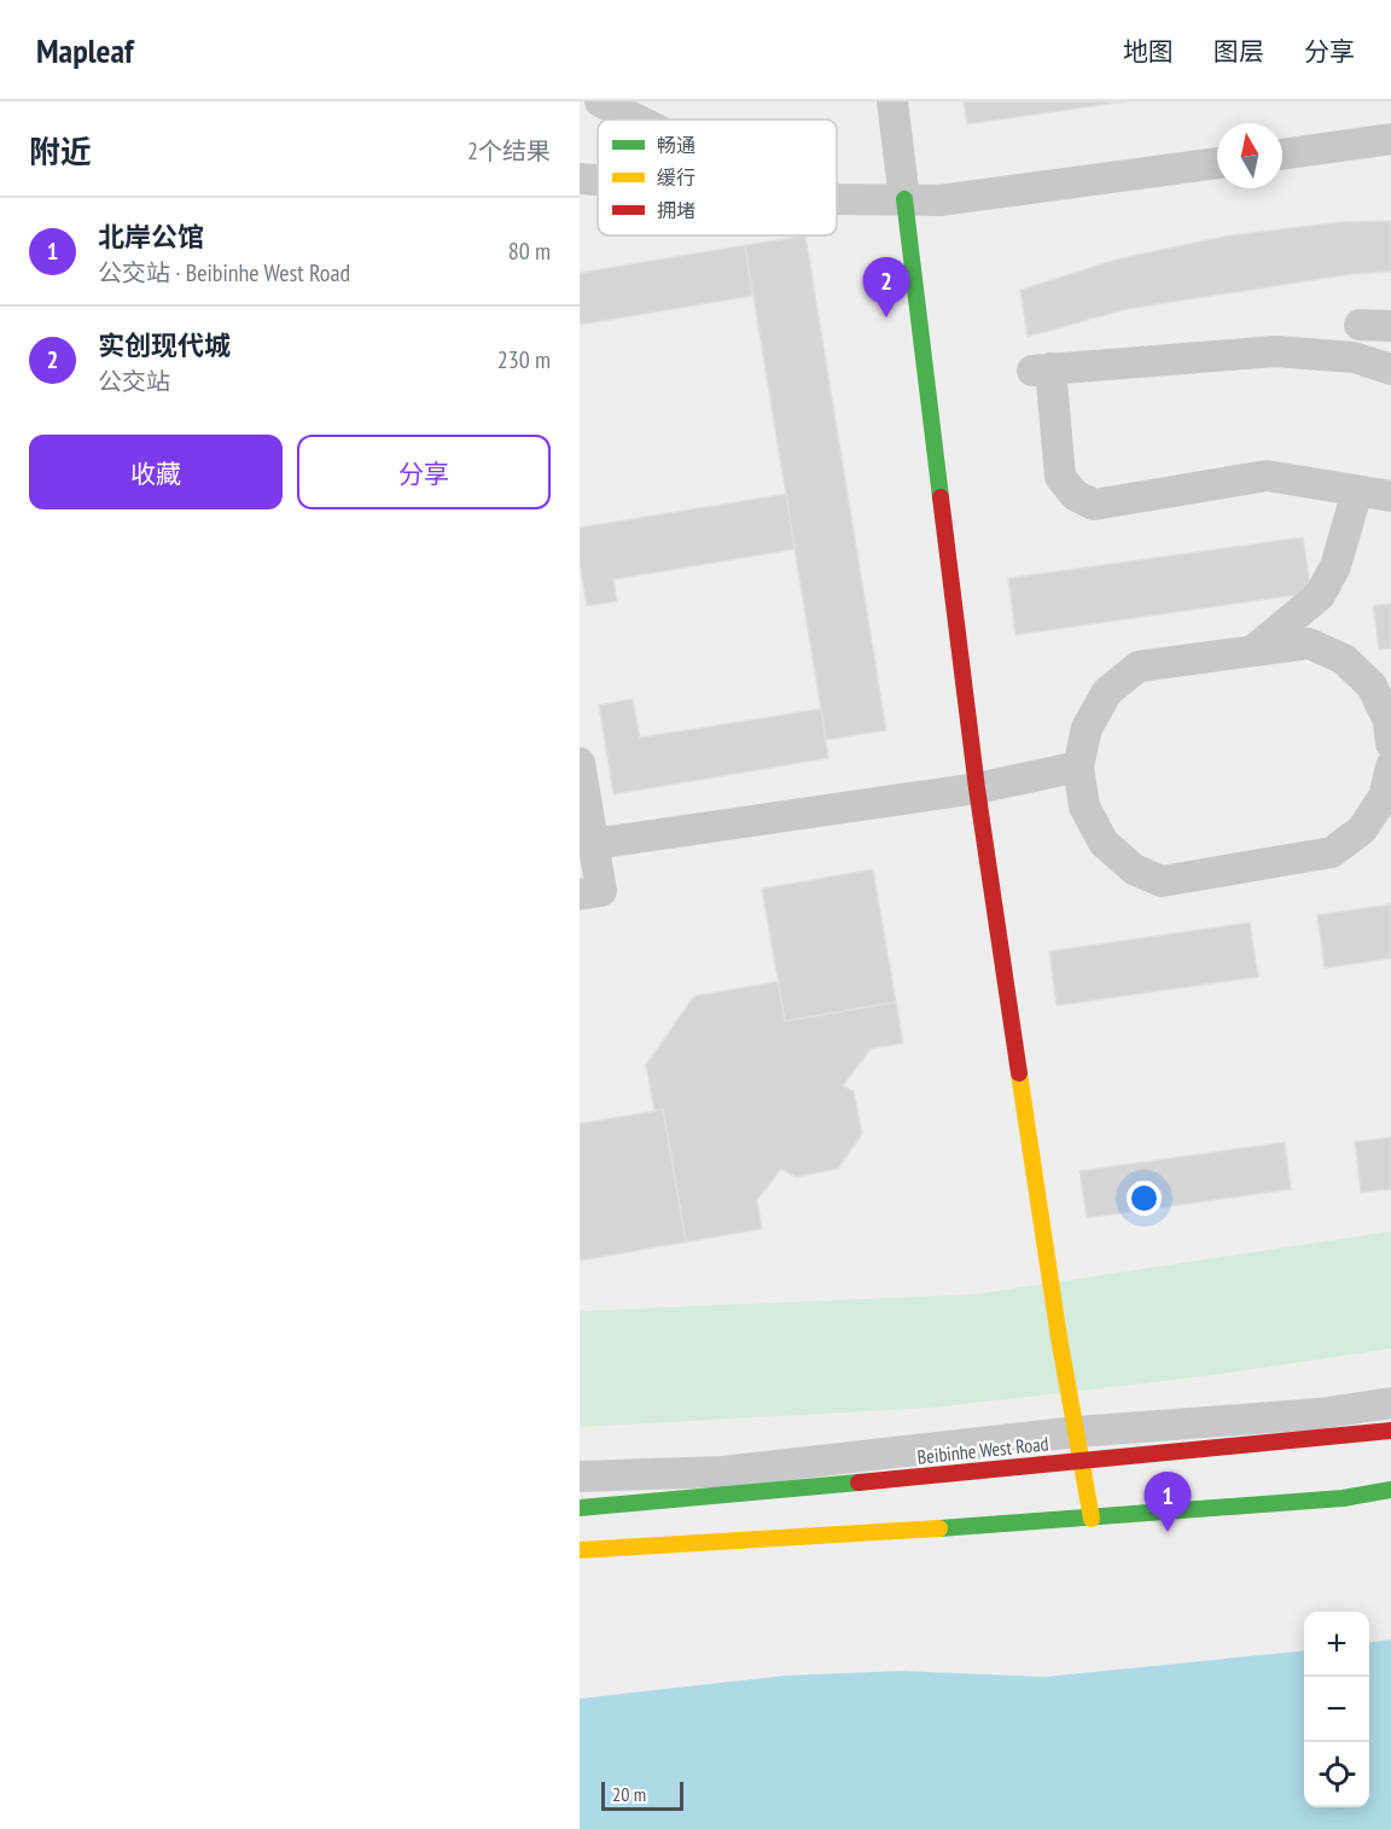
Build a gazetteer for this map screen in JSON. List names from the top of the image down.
{
  "streets": {
    "main road": ["Beibinhe West Road"]
  },
  "legend": ["畅通", "缓行", "拥堵"],
  "scale_bar": "20 m",
  "north": "top",
  "page": {
    "header": "Mapleaf",
    "nav": ["地图", "图层", "分享"],
    "heading": ["附近", "2个结果"],
    "list": [
      {
        "mark": "1",
        "name": "北岸公馆",
        "note": "公交站 · Beibinhe West Road",
        "value": "80 m"
      },
      {
        "mark": "2",
        "name": "实创现代城",
        "note": "公交站",
        "value": "230 m"
      }
    ],
    "pins": ["2", "1"],
    "buttons": ["收藏", "分享"],
    "map_buttons": ["+", "−"],
    "scale": "20 m"
  }
}
